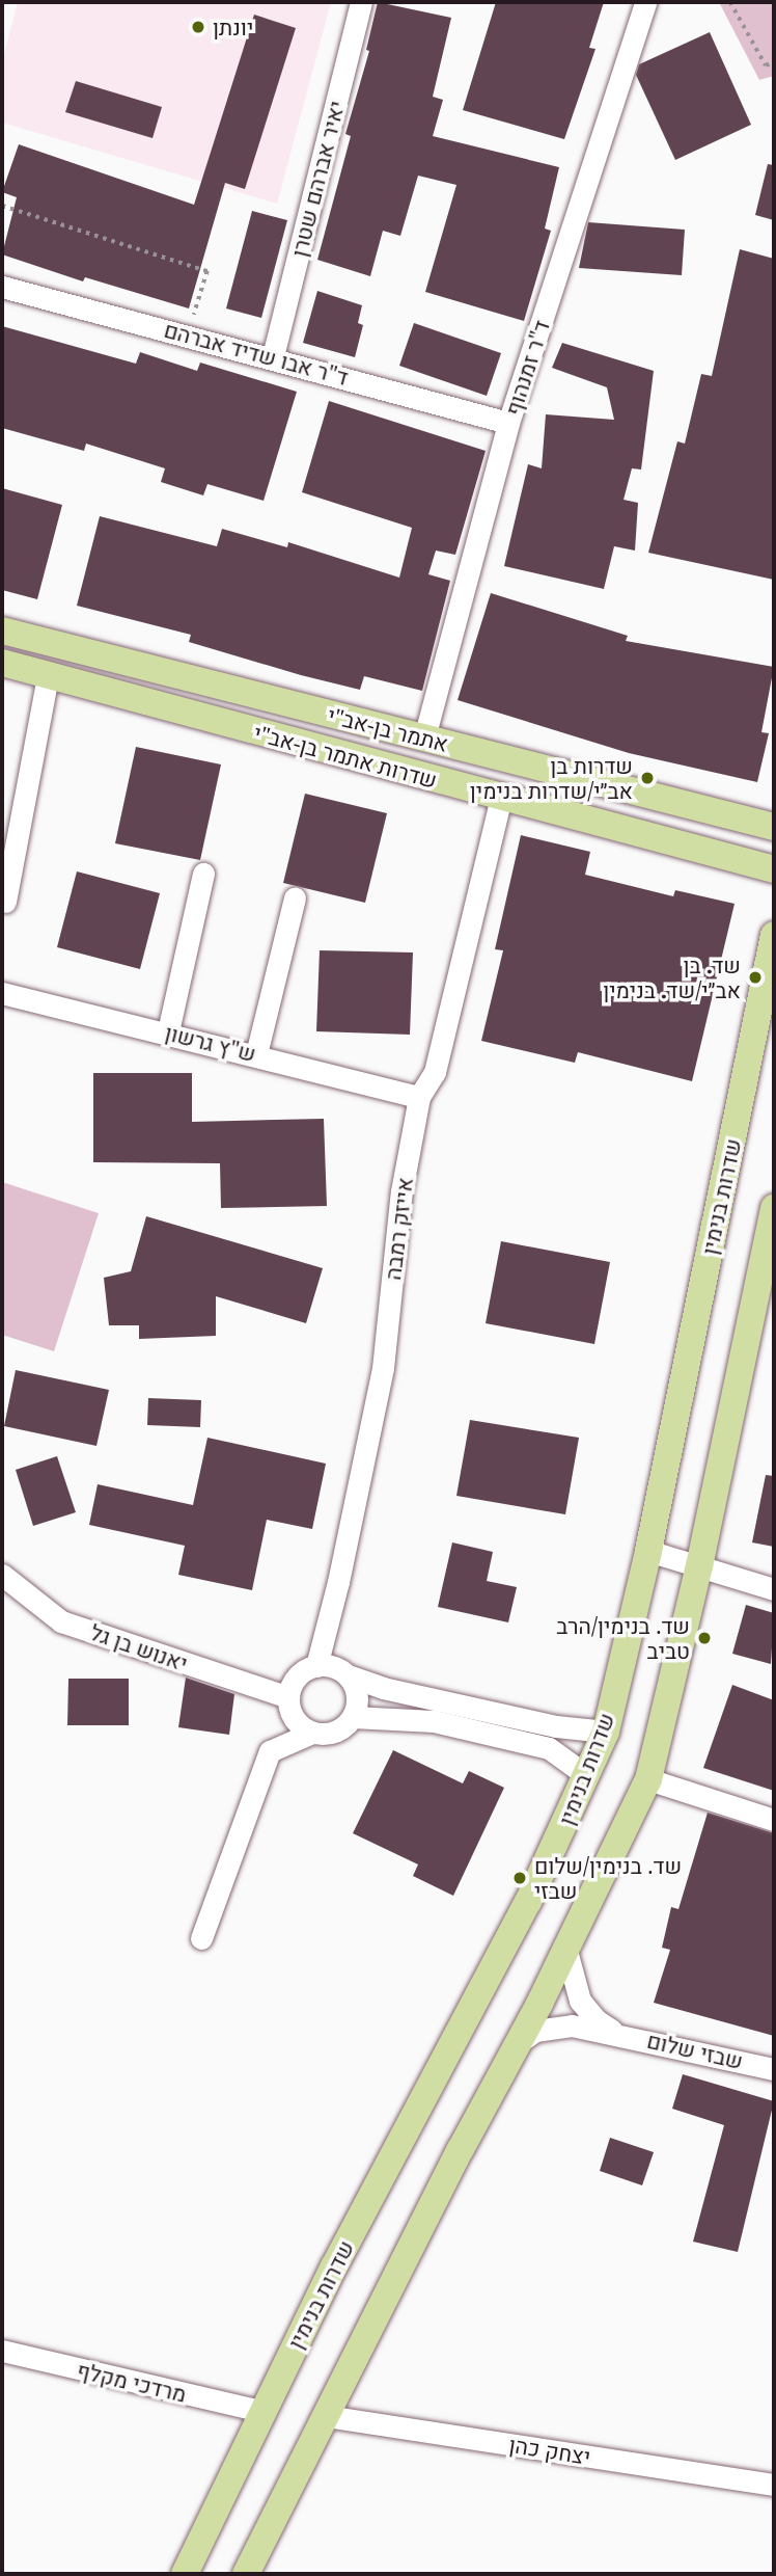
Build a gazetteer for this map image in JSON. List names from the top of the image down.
{
  "streets": {
    "main road": ["אתמר בן-אב\"י", "שדרות אתמר בן-אב\"י", "שדרות בנימין"],
    "street": [
      "יאיר אברהם שטרן",
      "ד\"ר אבו שדיד אברהם",
      "ד\"ר זמנהוף",
      "ש\"ץ גרשון",
      "אייזק רמבה",
      "יאנוש בן גל",
      "שבזי שלום",
      "מרדכי מקלף",
      "יצחק כהן"
    ]
  },
  "crossings": [
    ["יאיר אברהם שטרן", "ד\"ר אבו שדיד אברהם"],
    ["ד\"ר אבו שדיד אברהם", "ד\"ר זמנהוף"],
    ["ד\"ר זמנהוף", "אתמר בן-אב\"י"],
    ["שדרות אתמר בן-אב\"י", "אייזק רמבה"],
    ["ש\"ץ גרשון", "אייזק רמבה"],
    ["שדרות בנימין", "מרדכי מקלף"],
    ["אייזק רמבה", "יאנוש בן גל"]
  ],
  "places": [
    "יונתן",
    "שדרות בן אב״י/שדרות בנימין",
    "שד. בן אב״י/שד. בנימין",
    "שד. בנימין/הרב טביב",
    "שד. בנימין/שלום שבזי"
  ]
}
